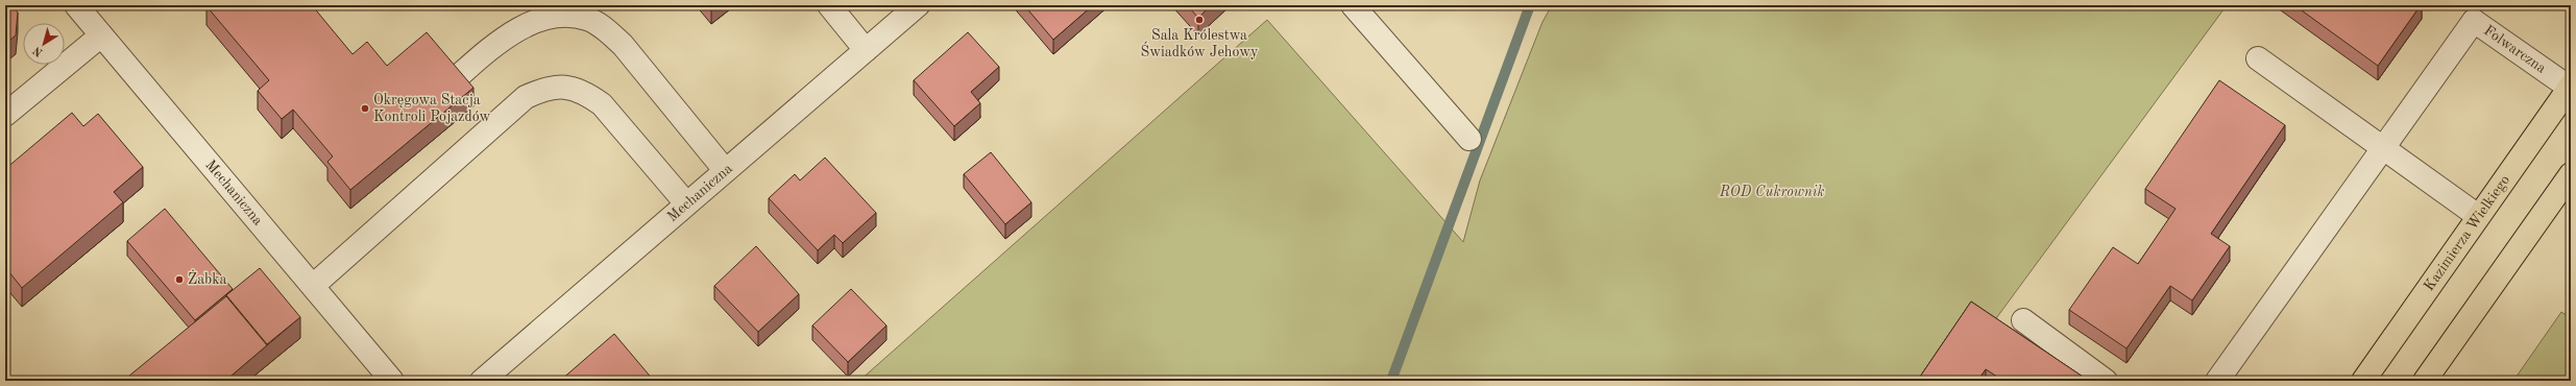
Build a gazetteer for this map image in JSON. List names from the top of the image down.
{
  "streets": {
    "main road": ["Kazimierza Wielkiego"],
    "street": ["Folwarczna", "Mechaniczna"]
  },
  "crossings": [
    ["Folwarczna", "Kazimierza Wielkiego"]
  ],
  "parks": ["ROD Cukrownik"],
  "places": ["Sala Królestwa Świadków Jehowy", "Okręgowa Stacja Kontroli Pojazdów", "Żabka"],
  "north": "bottom left"
}
